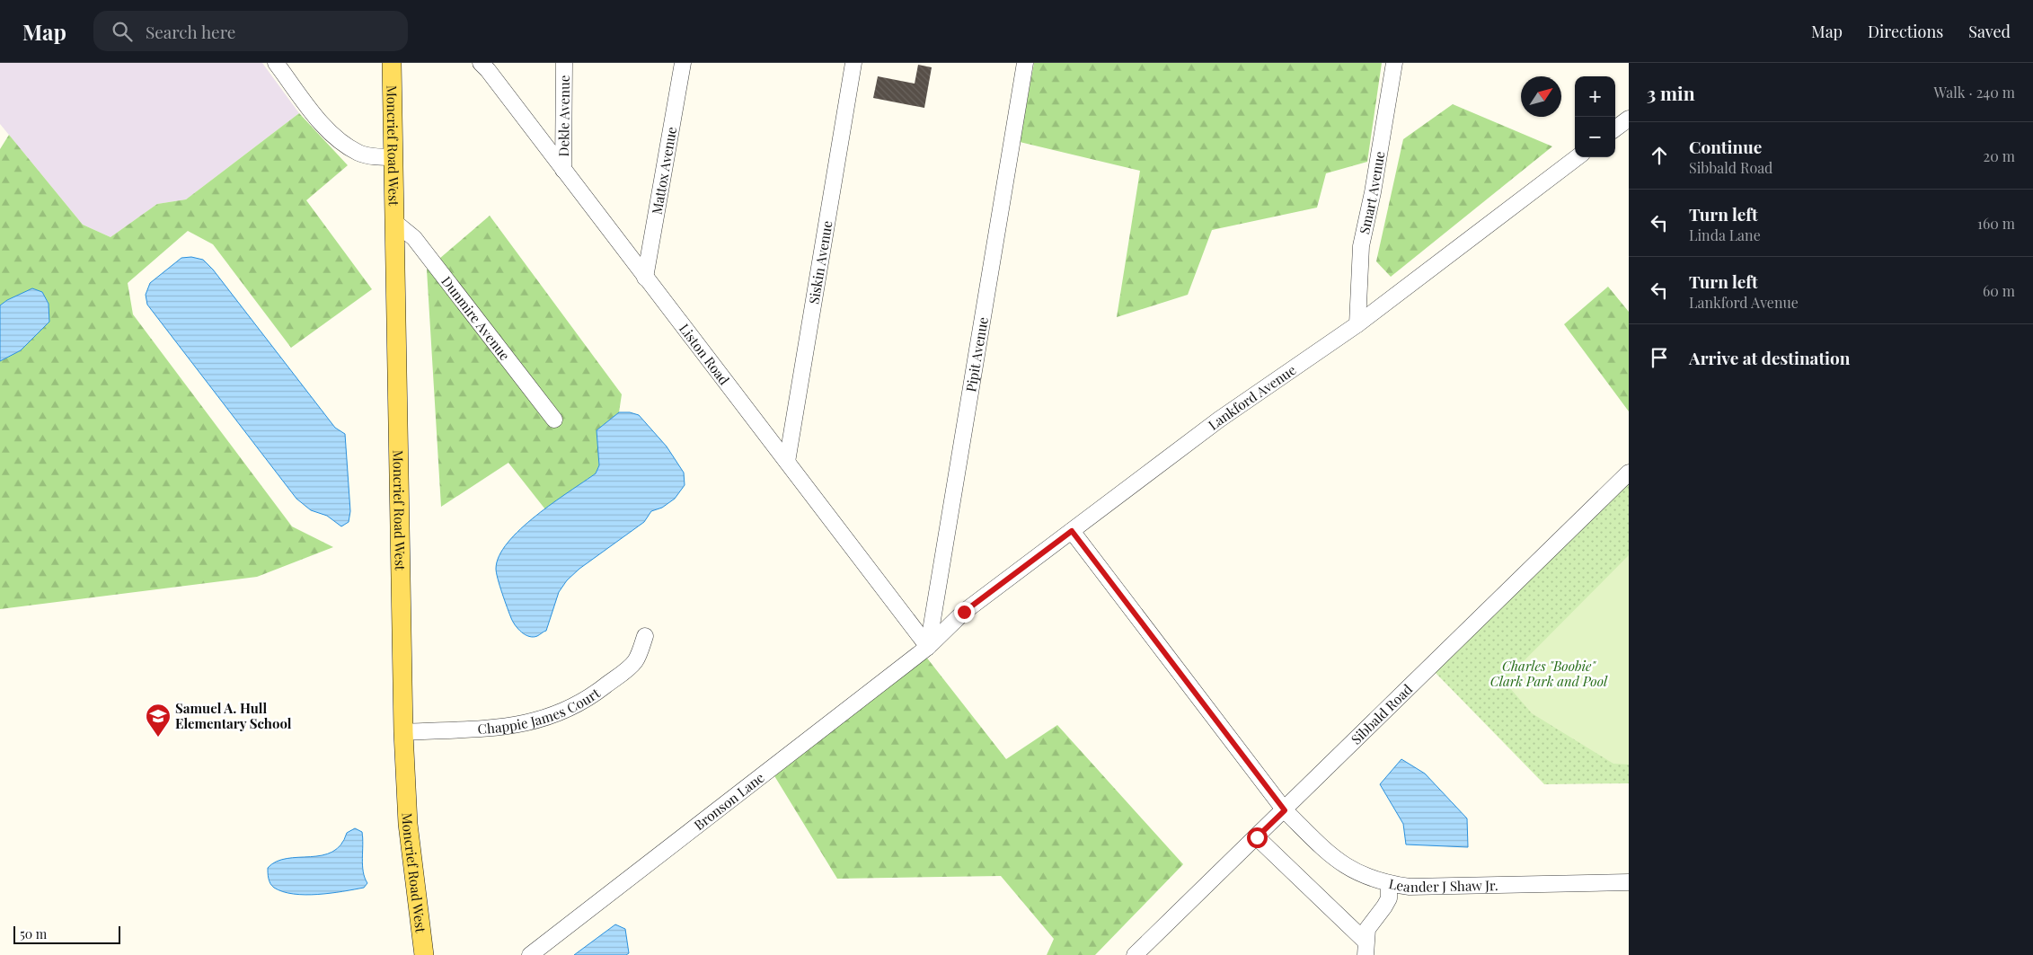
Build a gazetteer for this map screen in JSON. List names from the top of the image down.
{
  "streets": {
    "main road": ["Moncrief Road West"],
    "street": [
      "Dekle Avenue",
      "Mattox Avenue",
      "Smart Avenue",
      "Siskin Avenue",
      "Dunmire Avenue",
      "Liston Road",
      "Pipit Avenue",
      "Lankford Avenue",
      "Chappie James Court",
      "Sibbald Road",
      "Bronson Lane",
      "Leander J Shaw Jr."
    ]
  },
  "crossings": [
    ["Dekle Avenue", "Liston Road"],
    ["Moncrief Road West", "Dunmire Avenue"],
    ["Moncrief Road West", "Chappie James Court"],
    ["Mattox Avenue", "Liston Road"],
    ["Smart Avenue", "Lankford Avenue"],
    ["Siskin Avenue", "Liston Road"],
    ["Liston Road", "Pipit Avenue"],
    ["Liston Road", "Lankford Avenue"],
    ["Liston Road", "Bronson Lane"],
    ["Pipit Avenue", "Lankford Avenue"],
    ["Pipit Avenue", "Bronson Lane"],
    ["Lankford Avenue", "Bronson Lane"],
    ["Lankford Avenue", "Leander J Shaw Jr."],
    ["Sibbald Road", "Leander J Shaw Jr."]
  ],
  "parks": ["Charles \"Boobie\" Clark Park and Pool"],
  "places": {
    "school or university": ["Samuel A. Hull Elementary School"]
  },
  "scale_bar": "50 m",
  "north": "top right",
  "page": {
    "header": "Map",
    "search": "Search here",
    "nav": ["Map", "Directions", "Saved"],
    "heading": ["3 min", "Walk · 240 m"],
    "map_buttons": ["+", "−"],
    "list": [
      ["Continue", "Sibbald Road", "20 m"],
      ["Turn left", "Linda Lane", "160 m"],
      ["Turn left", "Lankford Avenue", "60 m"],
      "Arrive at destination"
    ],
    "scale": "50 m"
  }
}
